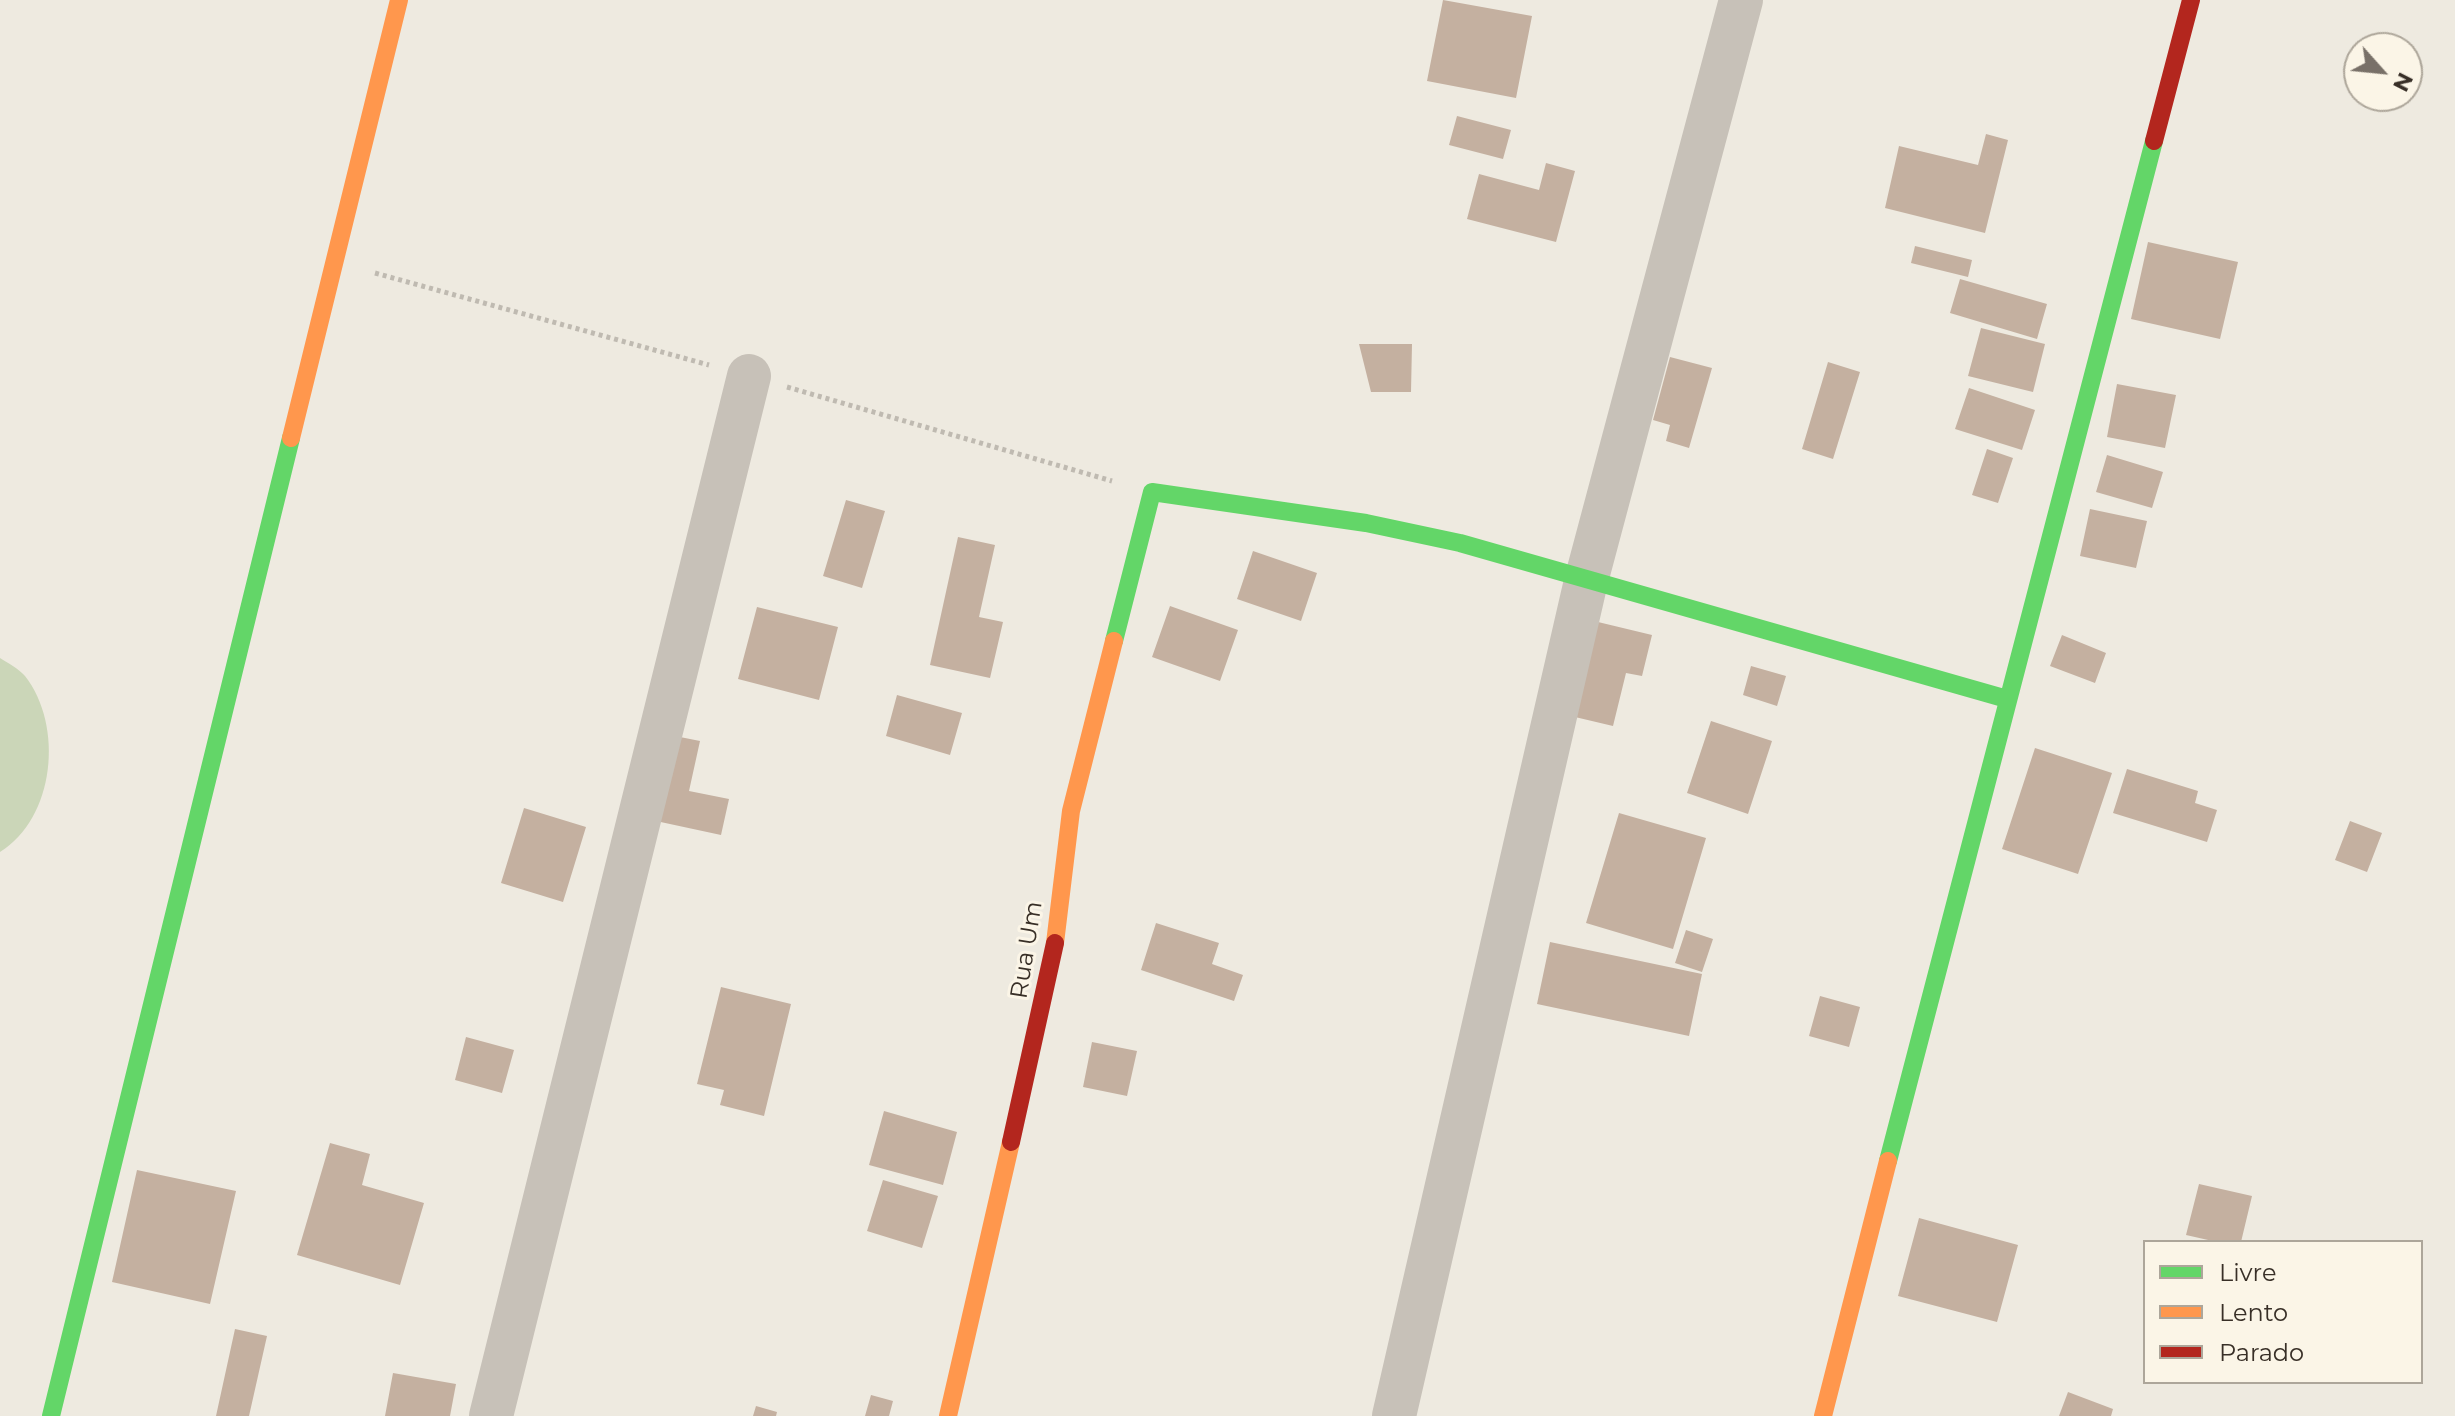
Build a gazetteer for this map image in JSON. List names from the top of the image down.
{
  "streets": {
    "street": ["Rua Um"]
  },
  "legend": ["Livre", "Lento", "Parado"],
  "north": "bottom right"
}
